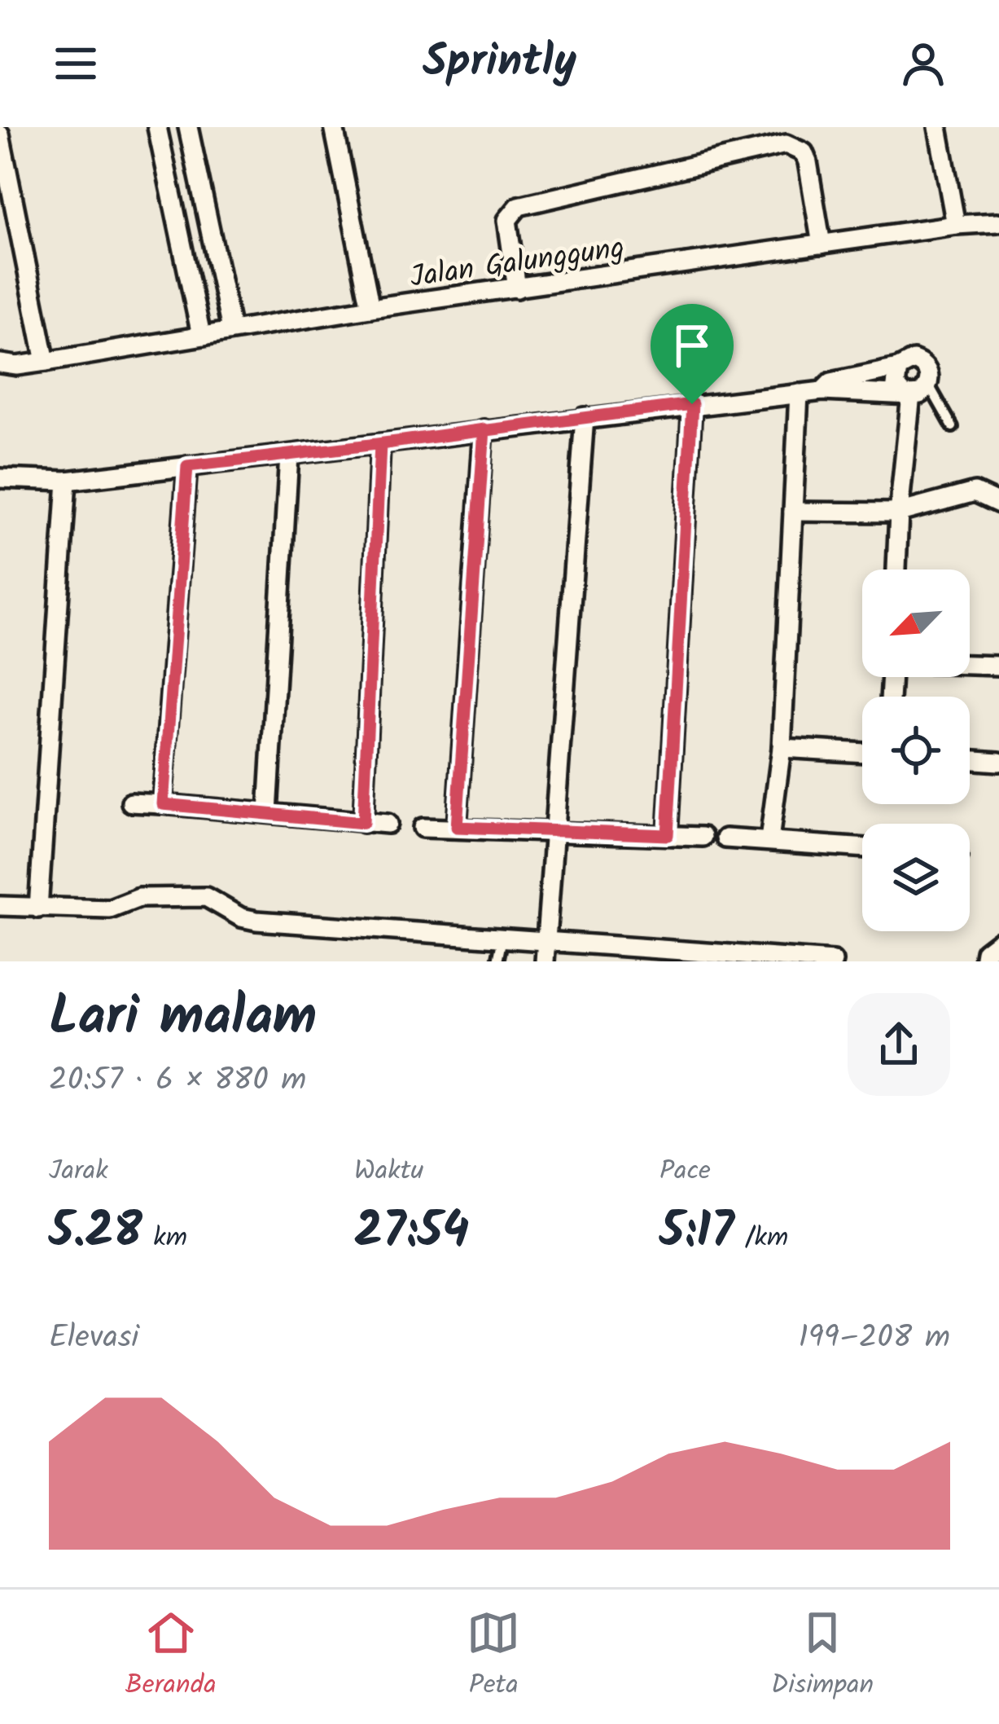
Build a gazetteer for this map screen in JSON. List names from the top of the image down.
{
  "streets": {
    "street": ["Jalan Galunggung"]
  },
  "north": "bottom left",
  "page": {
    "header": "Sprintly",
    "heading": ["Lari malam", "20:57 · 6 × 880 m"],
    "stats": [
      ["Jarak", "5.28 km"],
      ["Waktu", "27:54"],
      ["Pace", "5:17 /km"]
    ],
    "chart": ["Elevasi", "199–208 m"],
    "tabs": ["Beranda", "Peta", "Disimpan"]
  }
}
